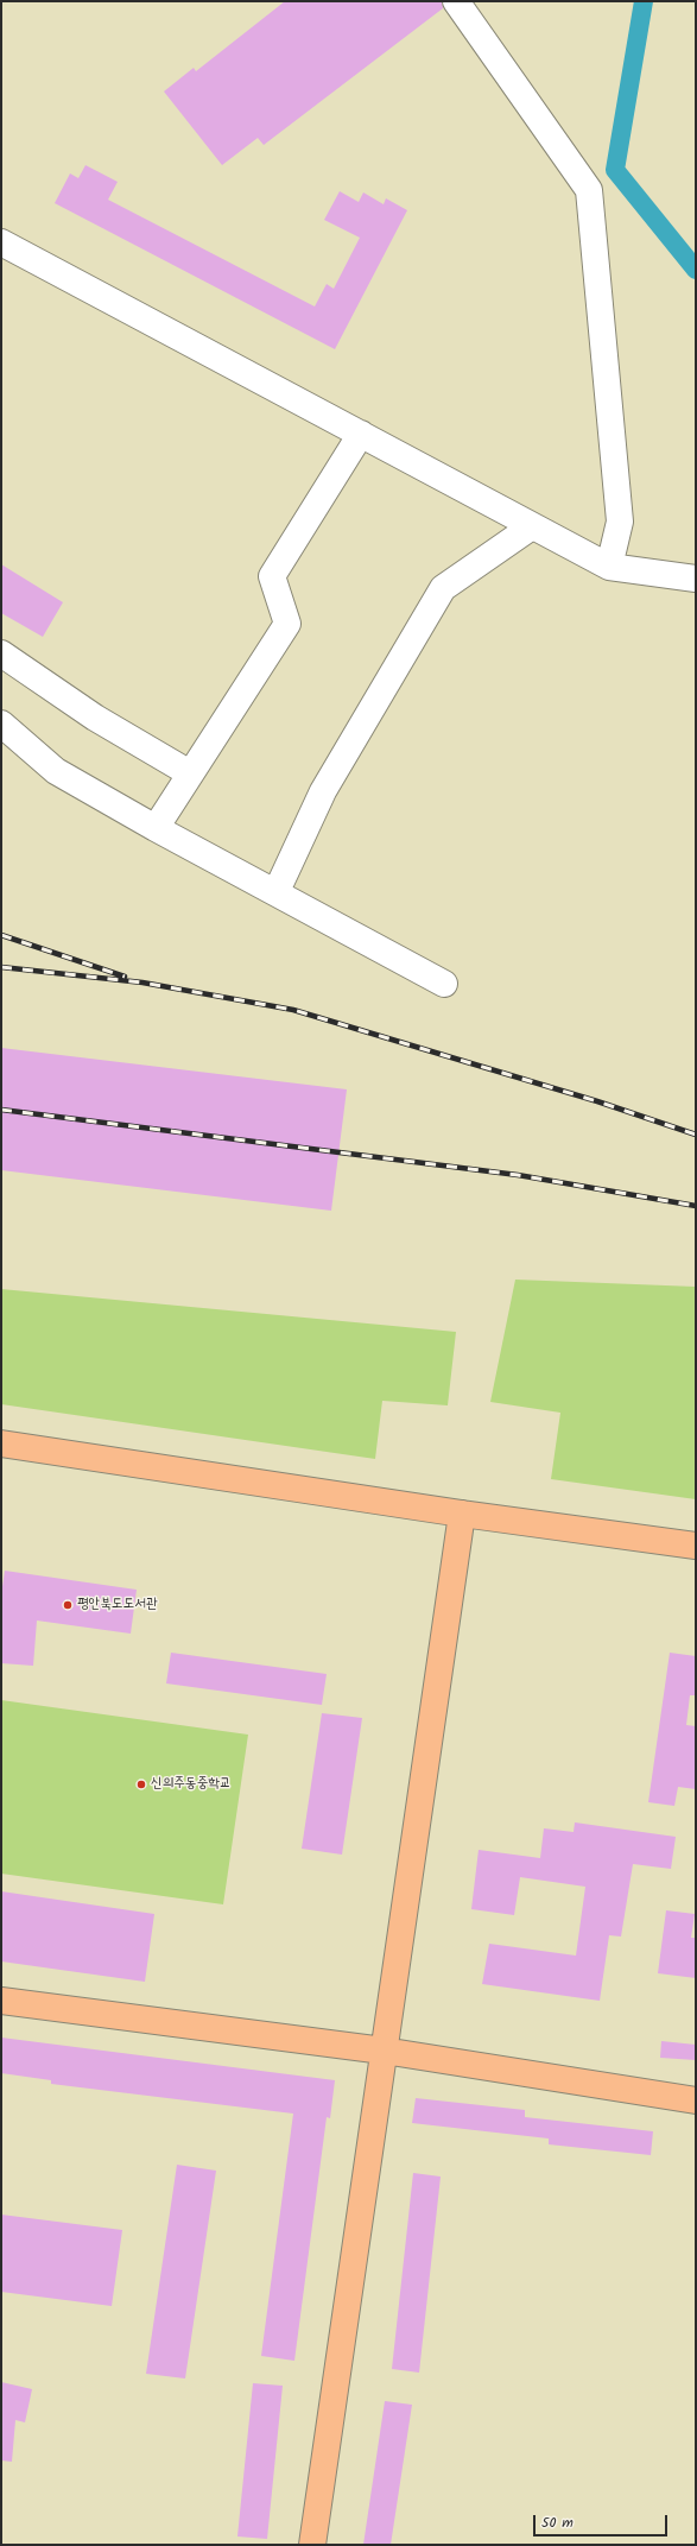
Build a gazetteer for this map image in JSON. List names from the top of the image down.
{
  "places": ["평안북도도서관", "신의주동중학교"],
  "scale_bar": "50 m"
}
